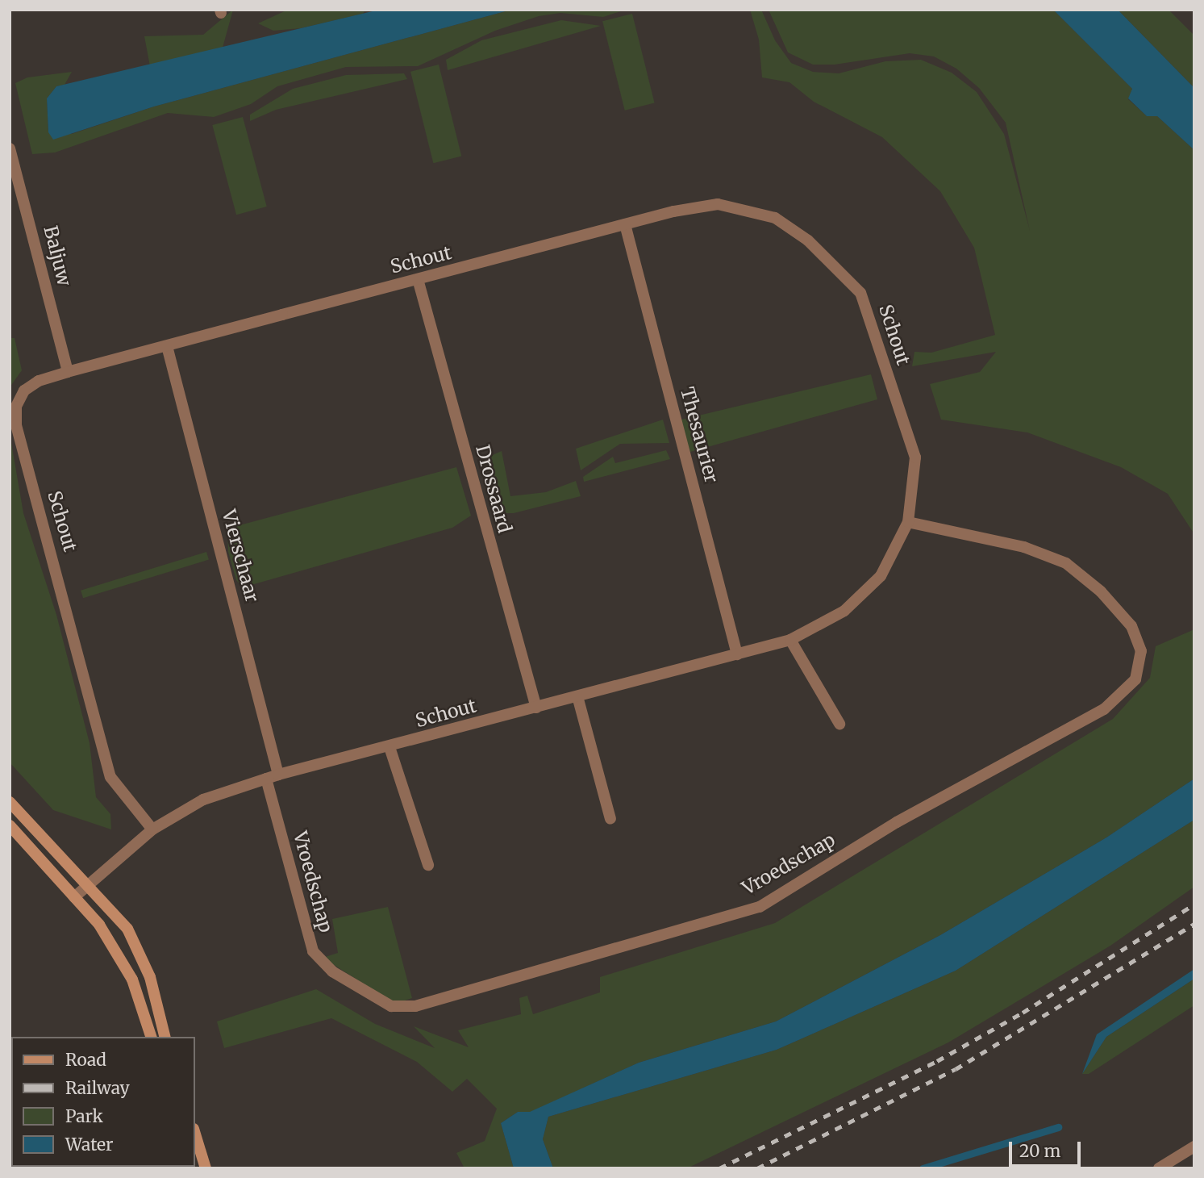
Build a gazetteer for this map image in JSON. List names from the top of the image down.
{
  "streets": {
    "street": [
      "Baljuw",
      "Schout",
      "Thesaurier",
      "Drossaard",
      "Vierschaar",
      "Vroedschap"
    ]
  },
  "crossings": [
    ["Baljuw", "Schout"],
    ["Schout", "Thesaurier"],
    ["Schout", "Drossaard"],
    ["Schout", "Vierschaar"],
    ["Schout", "Vroedschap"]
  ],
  "legend": [
    "Road",
    "Railway",
    "Park",
    "Water"
  ],
  "scale_bar": "20 m"
}
